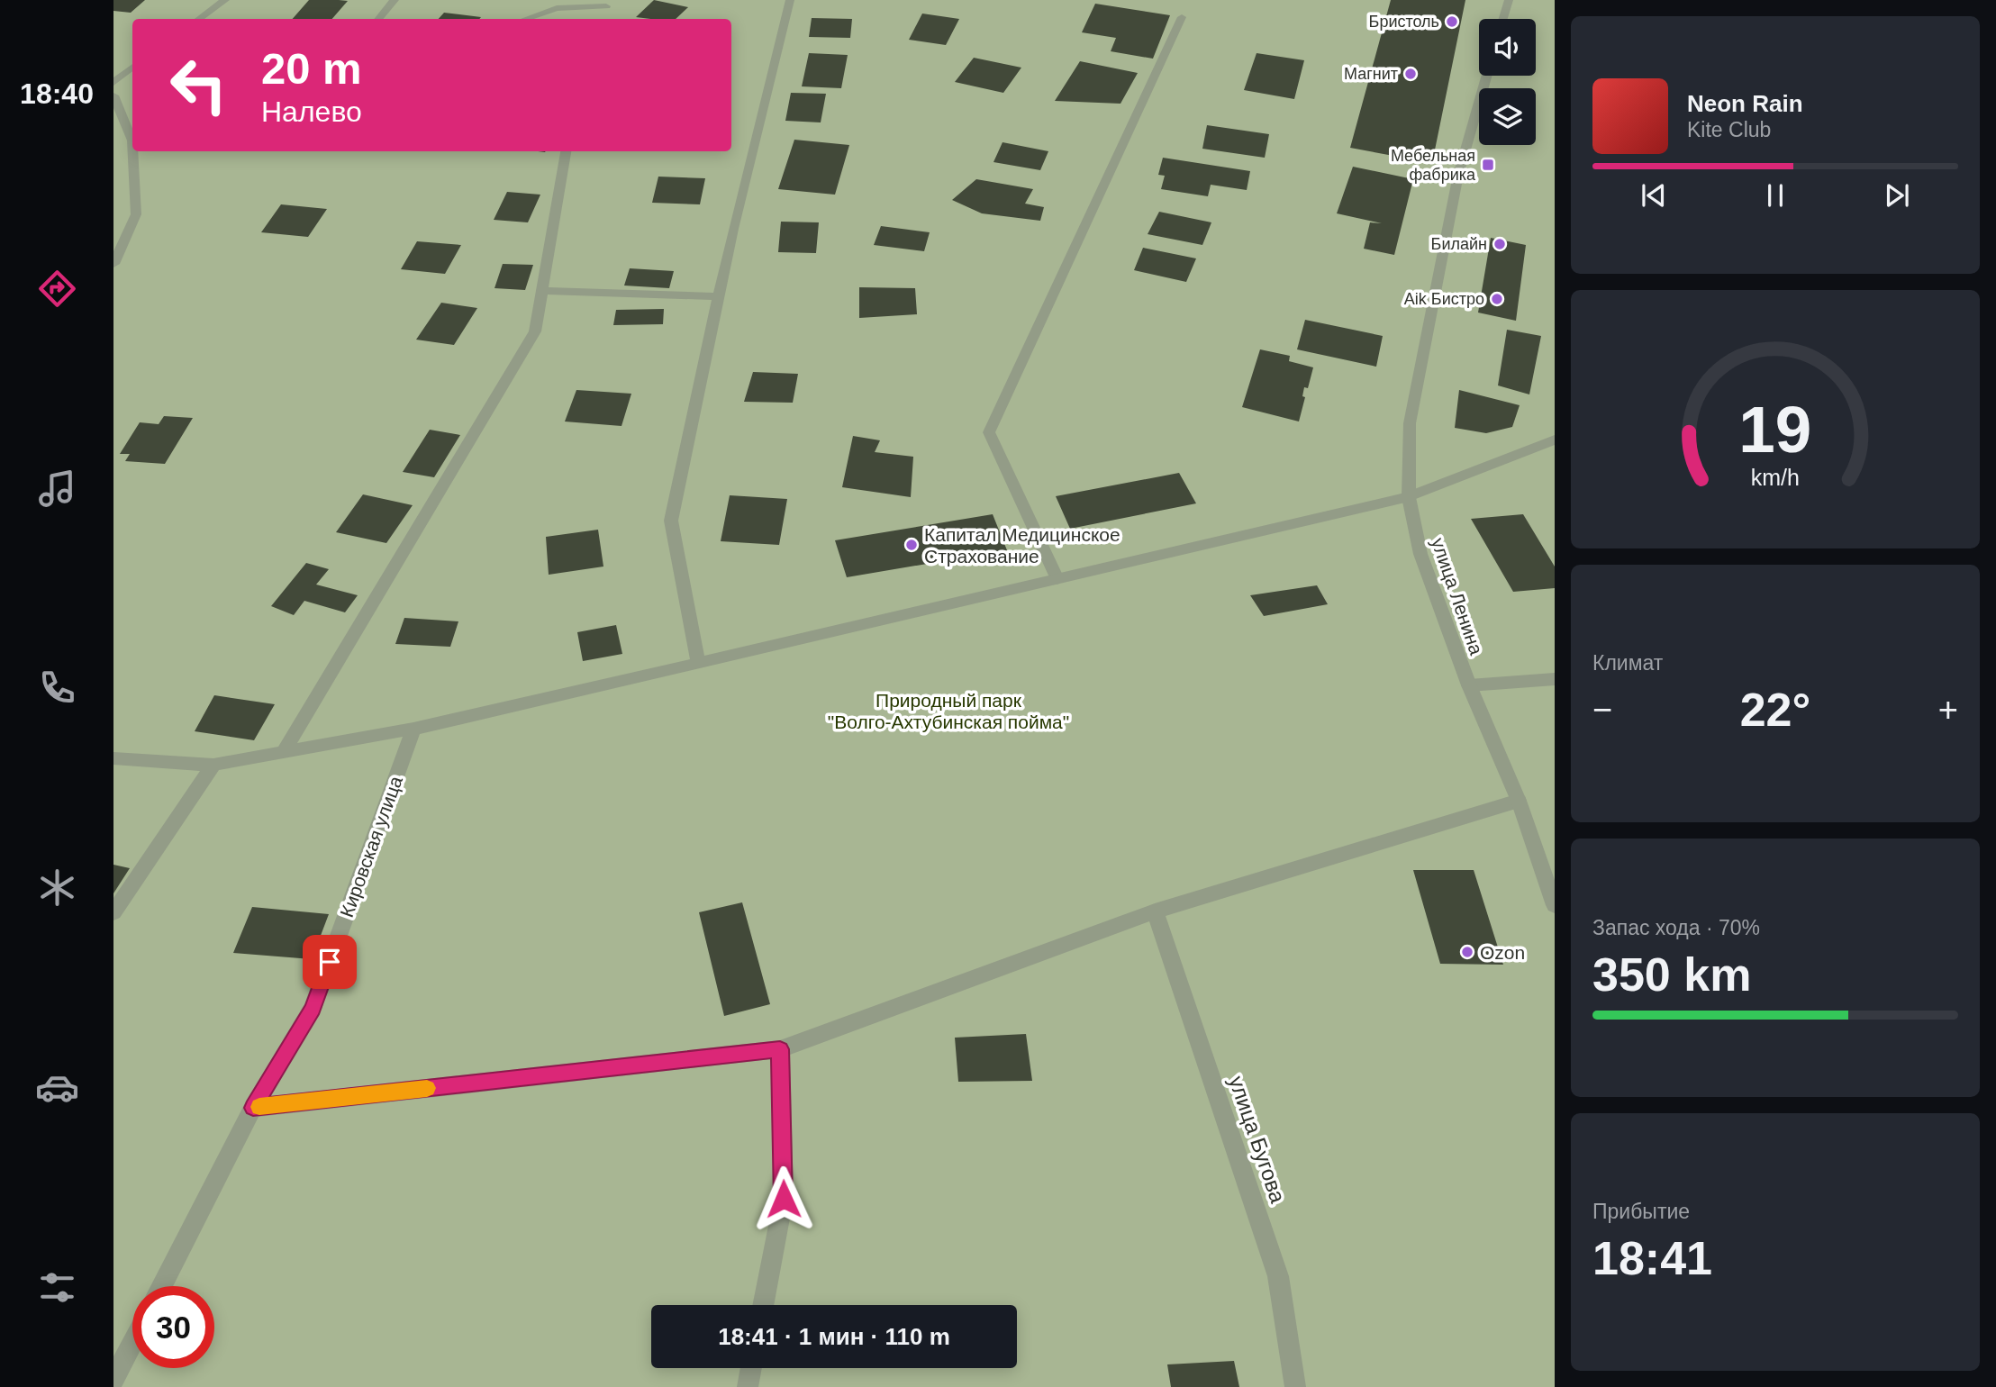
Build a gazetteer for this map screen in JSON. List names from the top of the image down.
{
  "streets": {
    "street": ["улица Ленина", "Кировская улица", "улица Бугова"]
  },
  "parks": ["Природный парк \"Волго-Ахтубинская пойма\""],
  "places": {
    "other": [
      "Бристоль",
      "Магнит",
      "Билайн",
      "Aik Бистро",
      "Капитал Медицинское Страхование",
      "Ozon"
    ],
    "transit": ["Мебельная фабрика"]
  },
  "page": {
    "tabs": "18:40",
    "turn": ["20 m", "Налево"],
    "song": ["Neon Rain", "Kite Club"],
    "tile": [
      "Климат",
      ["Запас хода · 70%", "350 km"],
      ["Прибытие", "18:41"]
    ],
    "heat": ["−", "22°", "+"],
    "limit": "30",
    "trip": "18:41 · 1 мин · 110 m",
    "gauge": ["19", "km/h"]
  }
}
